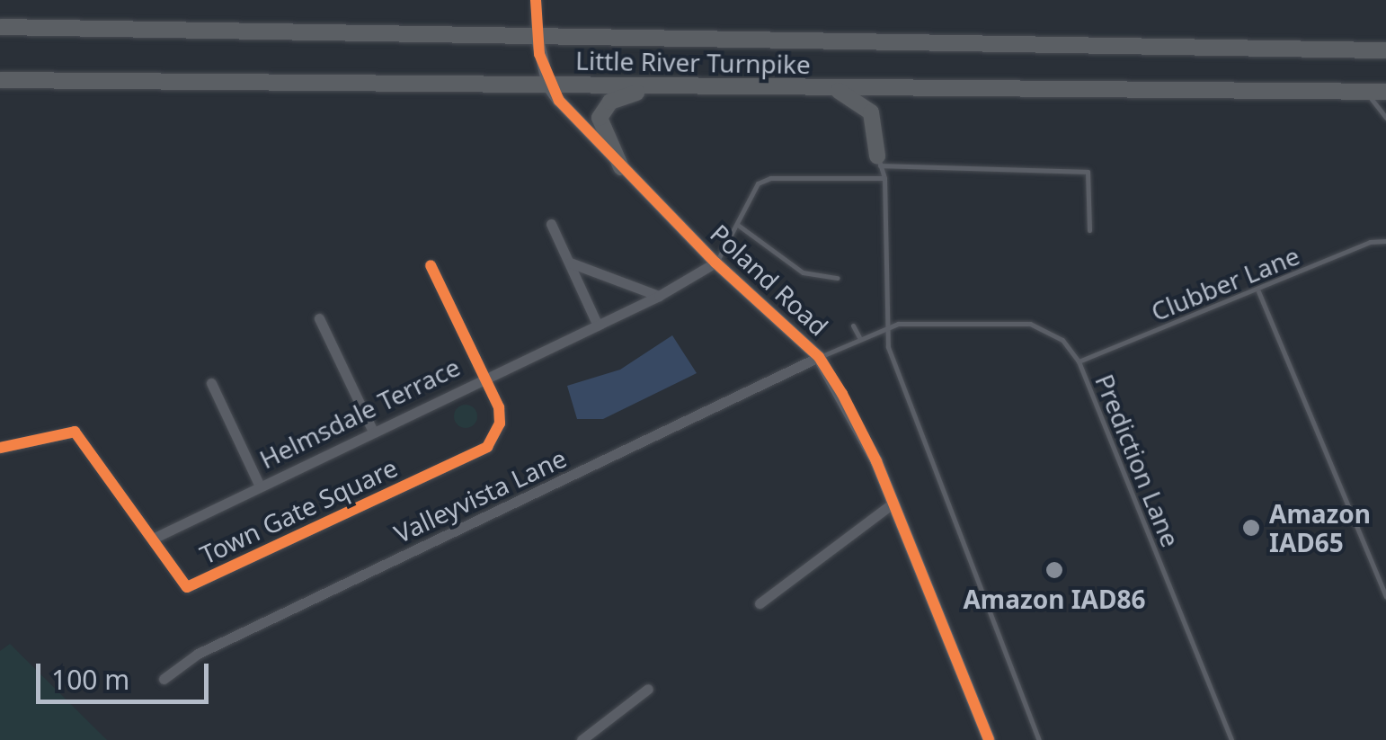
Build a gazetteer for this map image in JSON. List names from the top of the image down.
{
  "streets": {
    "highway": ["Little River Turnpike"],
    "street": [
      "Poland Road",
      "Helmsdale Terrace",
      "Valleyvista Lane",
      "Town Gate Square"
    ],
    "lane": ["Clubber Lane", "Prediction Lane"]
  },
  "crossings": [
    ["Little River Turnpike", "Poland Road"],
    ["Poland Road", "Helmsdale Terrace"],
    ["Poland Road", "Prediction Lane"],
    ["Poland Road", "Valleyvista Lane"],
    ["Clubber Lane", "Prediction Lane"],
    ["Helmsdale Terrace", "Town Gate Square"],
    ["Prediction Lane", "Valleyvista Lane"]
  ],
  "places": ["Amazon IAD65", "Amazon IAD86"],
  "scale_bar": "100 m"
}
